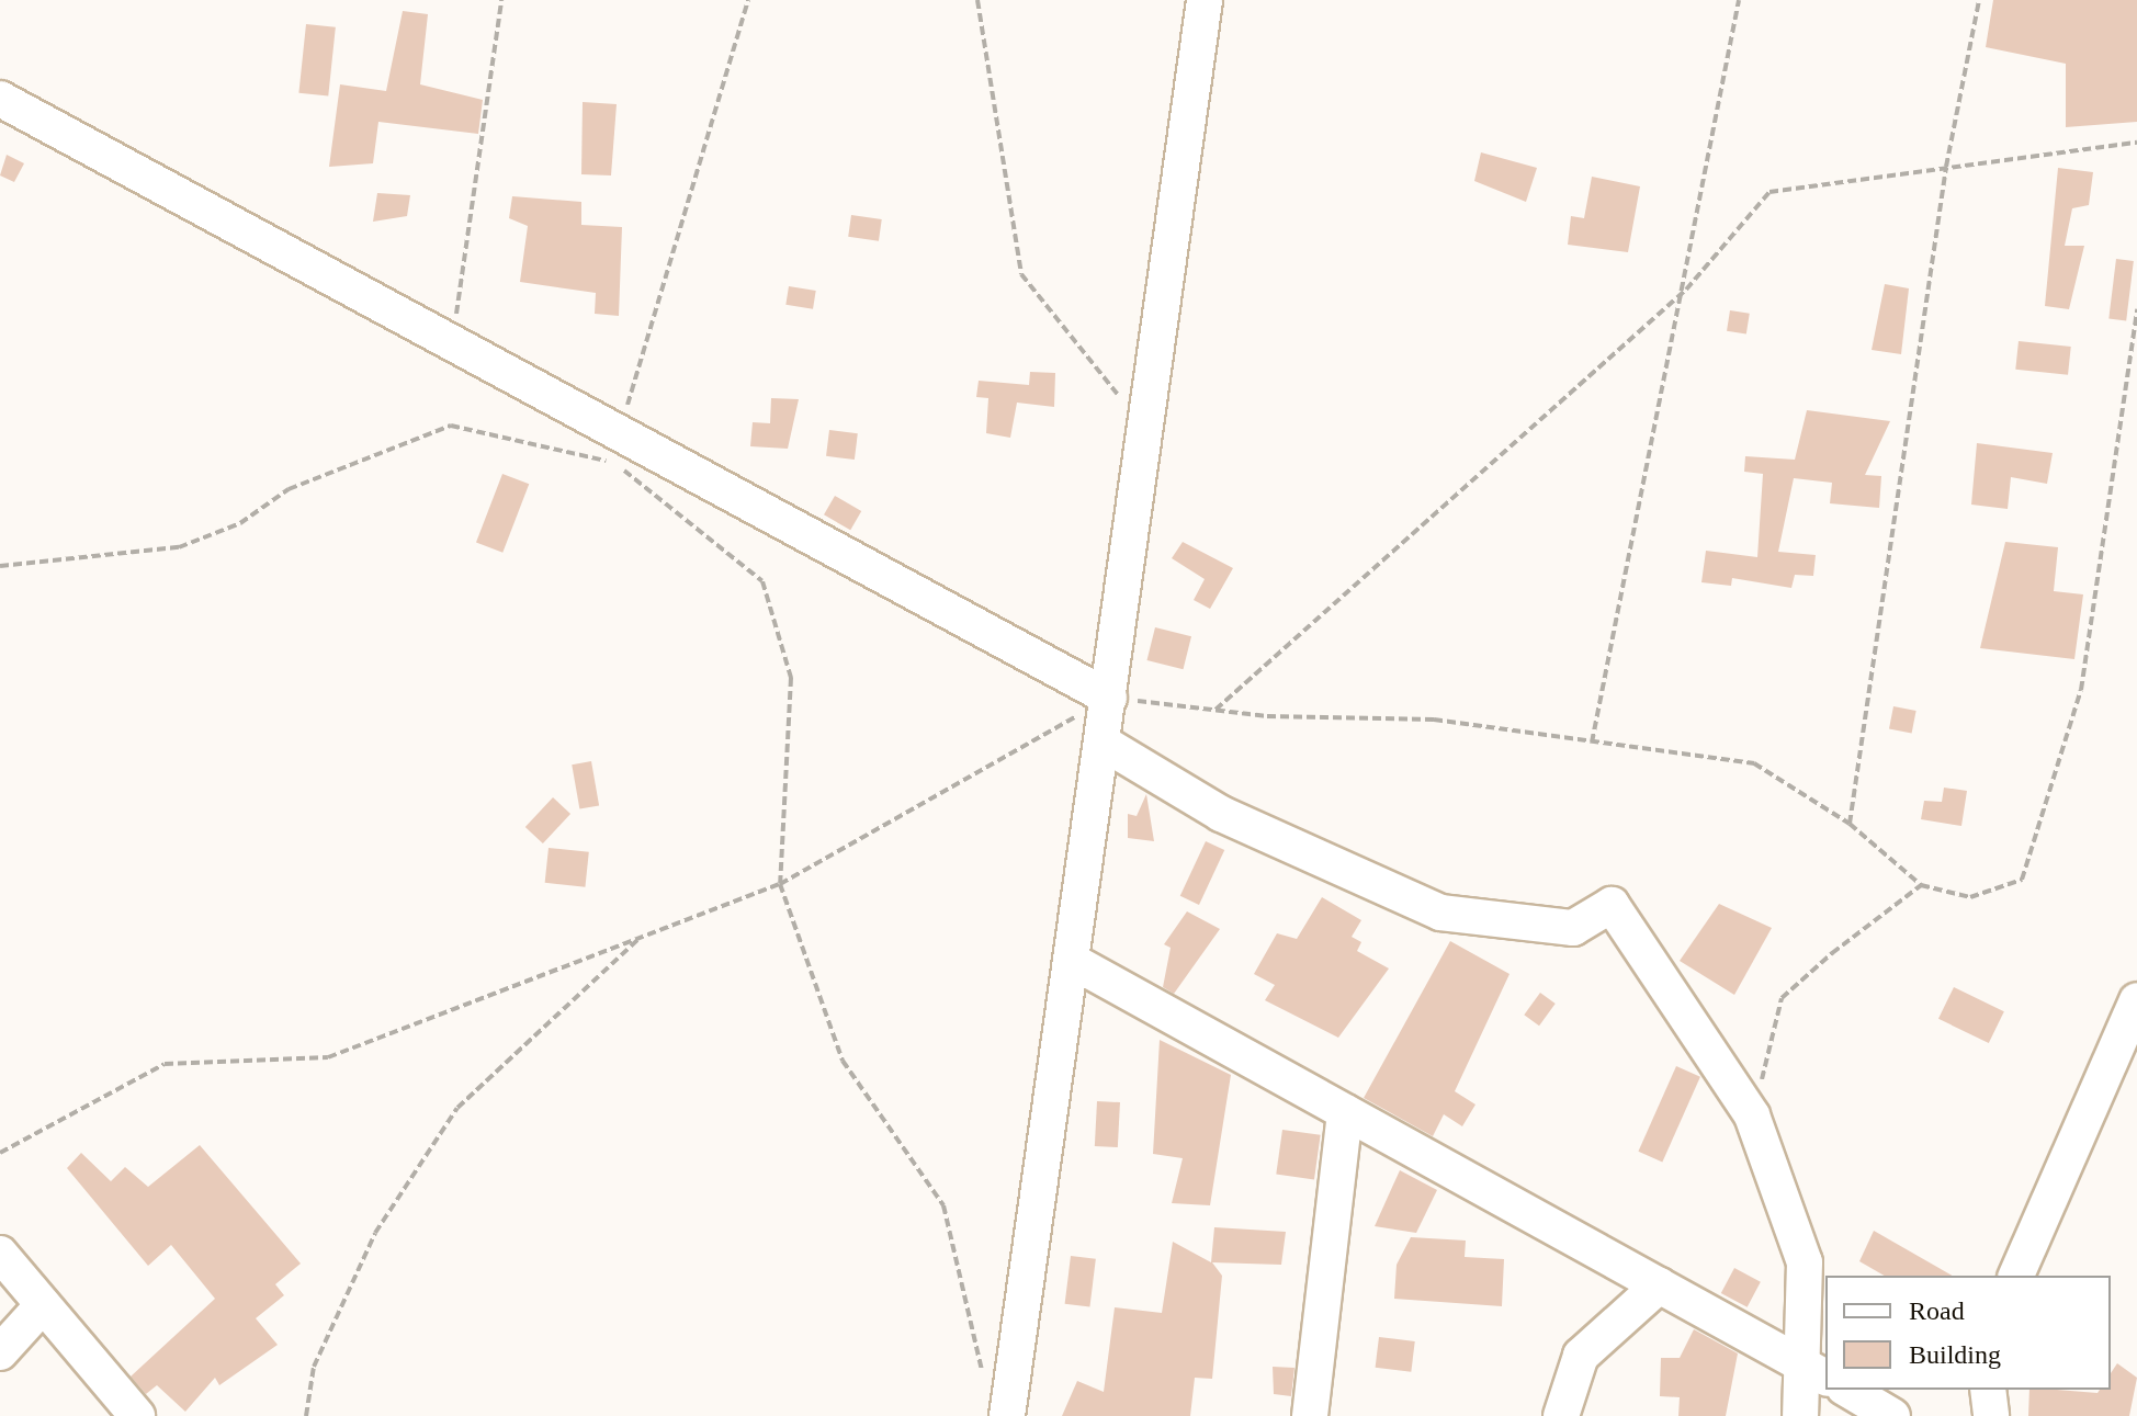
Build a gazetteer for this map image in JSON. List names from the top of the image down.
{
  "legend": ["Road", "Building"]
}
